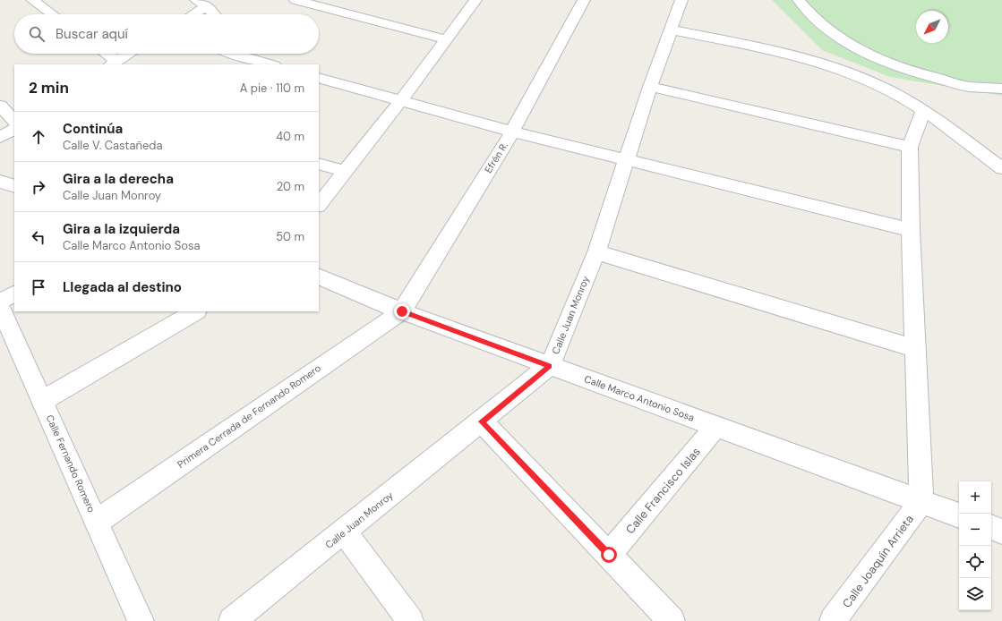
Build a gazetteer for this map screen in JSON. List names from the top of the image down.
{
  "streets": {
    "street": [
      "Efrén R.",
      "Calle Juan Monroy",
      "Calle Marco Antonio Sosa",
      "Primera Cerrada de Fernando Romero",
      "Calle Fernando Romero",
      "Calle Francisco Islas",
      "Calle Joaquín Arrieta"
    ]
  },
  "crossings": [
    ["Efrén R.", "Calle Marco Antonio Sosa"],
    ["Efrén R.", "Primera Cerrada de Fernando Romero"],
    ["Calle Juan Monroy", "Calle Marco Antonio Sosa"],
    ["Calle Marco Antonio Sosa", "Primera Cerrada de Fernando Romero"],
    ["Calle Marco Antonio Sosa", "Calle Francisco Islas"],
    ["Calle Marco Antonio Sosa", "Calle Joaquín Arrieta"],
    ["Primera Cerrada de Fernando Romero", "Calle Fernando Romero"]
  ],
  "north": "bottom left",
  "page": {
    "search": "Buscar aquí",
    "heading": ["2 min", "A pie · 110 m"],
    "list": [
      ["Continúa", "Calle V. Castañeda", "40 m"],
      ["Gira a la derecha", "Calle Juan Monroy", "20 m"],
      ["Gira a la izquierda", "Calle Marco Antonio Sosa", "50 m"],
      "Llegada al destino"
    ],
    "map_buttons": ["+", "−"]
  }
}
